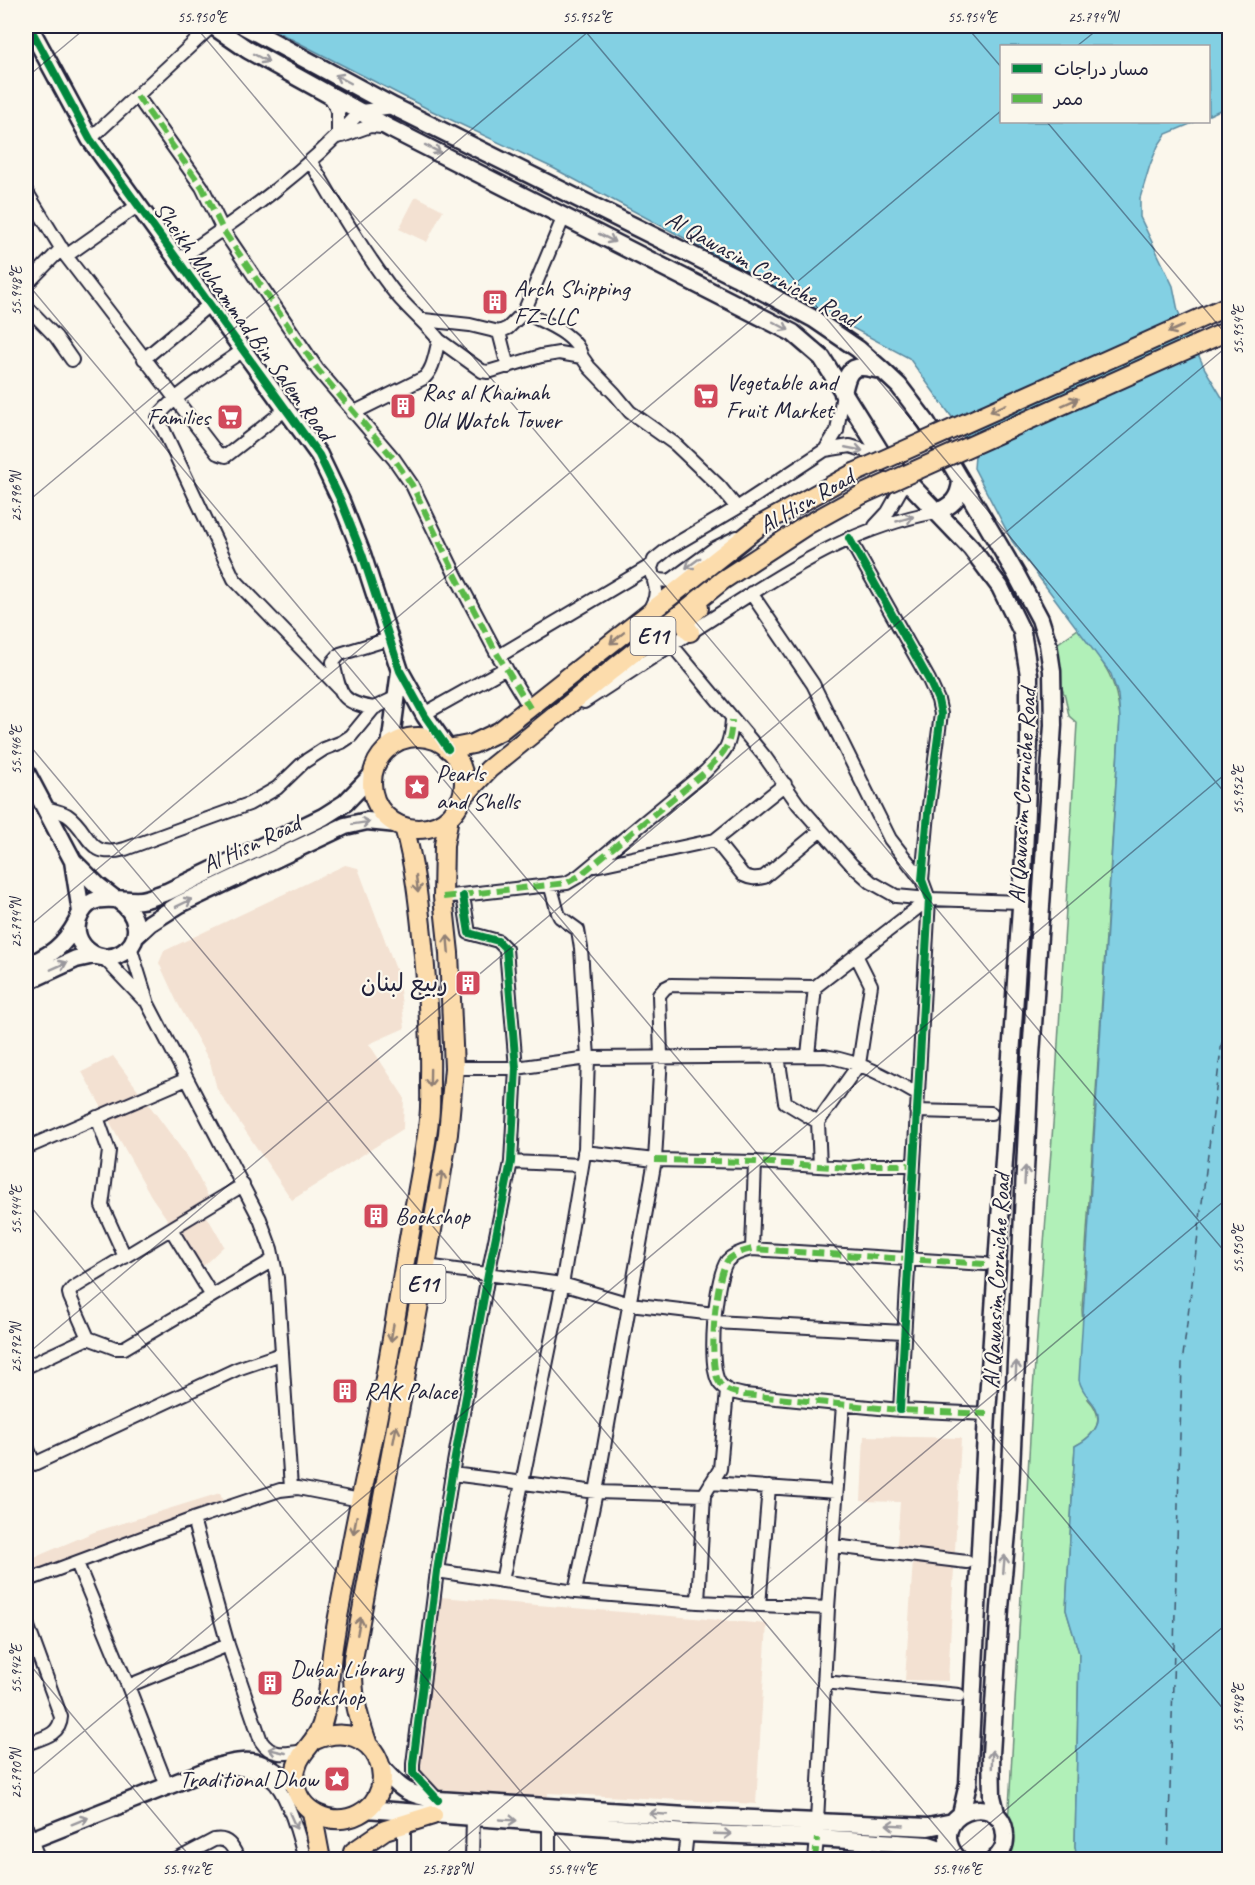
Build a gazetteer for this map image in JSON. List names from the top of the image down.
{
  "streets": {
    "main road": [
      "Al Qawasim Corniche Road",
      "Sheikh Muhammad Bin Salem Road",
      "Al Hisn Road",
      "E11"
    ]
  },
  "crossings": [
    ["Sheikh Muhammad Bin Salem Road", "Al Hisn Road"],
    ["Sheikh Muhammad Bin Salem Road", "E11"],
    ["Al Hisn Road", "E11"]
  ],
  "places": {
    "building": [
      "Arch Shipping FZ-LLC",
      "Ras al Khaimah Old Watch Tower",
      "ربيع لبنان",
      "Bookshop",
      "RAK Palace",
      "Dubai Library Bookshop"
    ],
    "supermarket": ["Vegetable and Fruit Market", "Families"],
    "place": ["Pearls and Shells", "Traditional Dhow"]
  },
  "legend": ["مسار دراجات", "ممر"],
  "coordinates": [
    "55.950°E",
    "55.952°E",
    "55.954°E",
    "25.794°N",
    "55.948°E",
    "25.796°N",
    "55.946°E",
    "55.944°E",
    "25.792°N",
    "55.942°E",
    "25.790°N",
    "25.788°N"
  ]
}
